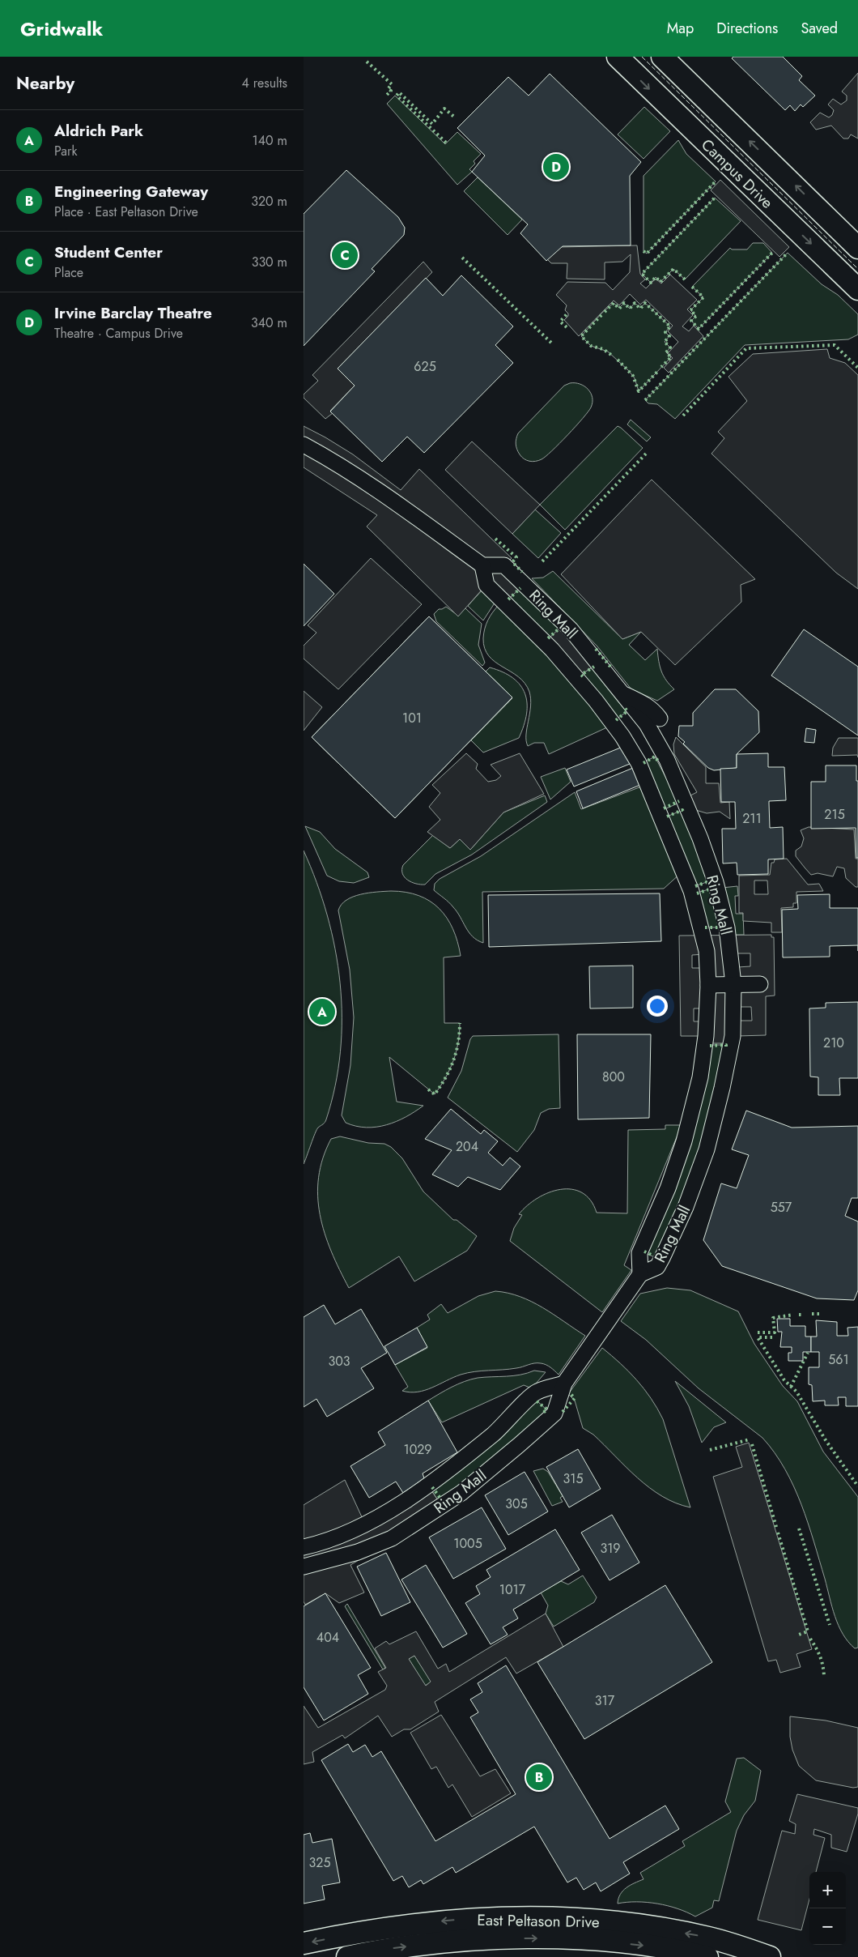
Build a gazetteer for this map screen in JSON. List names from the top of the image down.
{
  "streets": {
    "main road": ["Campus Drive", "East Peltason Drive"],
    "street": ["Ring Mall"]
  },
  "house_numbers": [
    "625",
    "101",
    "215",
    "211",
    "210",
    "800",
    "204",
    "557",
    "561",
    "303",
    "1029",
    "315",
    "305",
    "1005",
    "319",
    "1017",
    "404",
    "317",
    "325"
  ],
  "page": {
    "header": "Gridwalk",
    "nav": ["Map", "Directions", "Saved"],
    "heading": ["Nearby", "4 results"],
    "list": [
      {
        "mark": "A",
        "name": "Aldrich Park",
        "note": "Park",
        "value": "140 m"
      },
      {
        "mark": "B",
        "name": "Engineering Gateway",
        "note": "Place · East Peltason Drive",
        "value": "320 m"
      },
      {
        "mark": "C",
        "name": "Student Center",
        "note": "Place",
        "value": "330 m"
      },
      {
        "mark": "D",
        "name": "Irvine Barclay Theatre",
        "note": "Theatre · Campus Drive",
        "value": "340 m"
      }
    ],
    "pins": [
      "D",
      "C",
      "A",
      "B"
    ],
    "map_buttons": ["+", "−"]
  }
}
